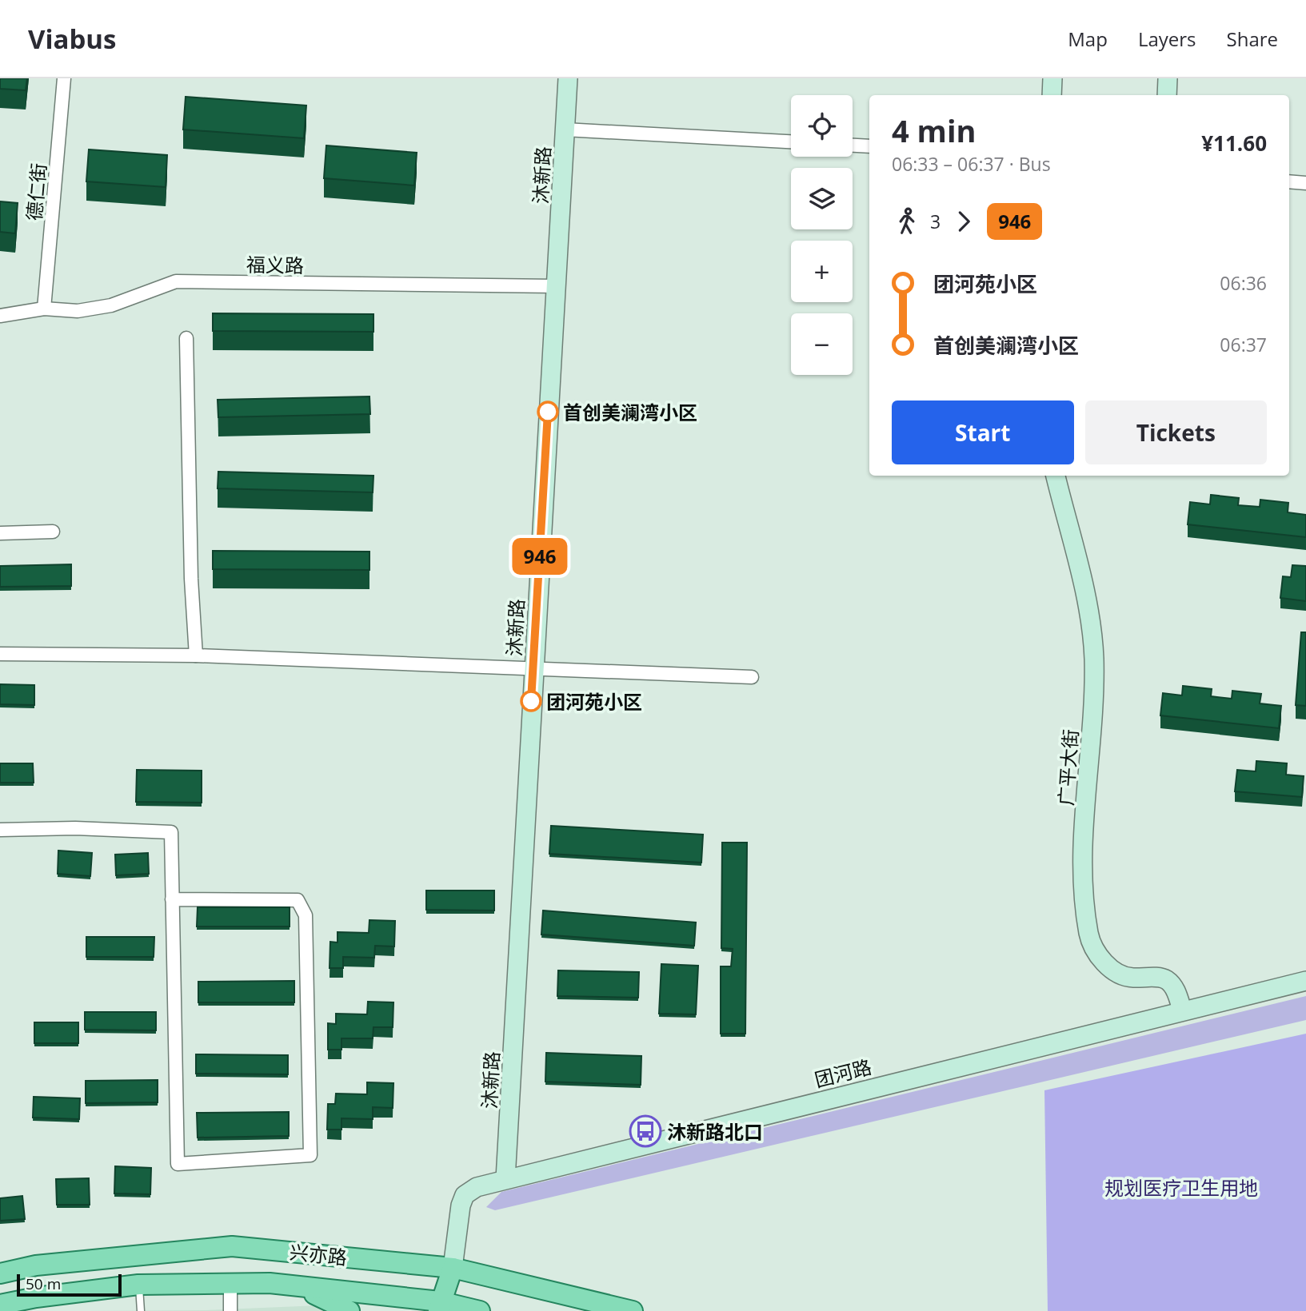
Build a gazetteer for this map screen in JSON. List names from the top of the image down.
{
  "streets": {
    "main road": ["兴亦路"],
    "street": [
      "沐新路",
      "德仁街",
      "福义路",
      "广平大街",
      "团河路"
    ]
  },
  "crossings": [
    ["沐新路", "福义路"],
    ["沐新路", "团河路"],
    ["德仁街", "福义路"],
    ["广平大街", "团河路"],
    ["团河路", "兴亦路"]
  ],
  "parks": ["规划医疗卫生用地"],
  "places": {
    "other": ["首创美澜湾小区", "团河苑小区"],
    "bus stop": ["沐新路北口"]
  },
  "lines": ["bus line 946"],
  "scale_bar": "50 m",
  "page": {
    "header": "Viabus",
    "nav": ["Map", "Layers", "Share"],
    "on_map": "946",
    "map_buttons": ["+", "−"],
    "heading": ["4 min", "06:33 – 06:37 · Bus", "¥11.60"],
    "legs": ["3", "946"],
    "list": [
      {
        "name": "团河苑小区",
        "value": "06:36"
      },
      {
        "name": "首创美澜湾小区",
        "value": "06:37"
      }
    ],
    "buttons": ["Start", "Tickets"],
    "scale": "50 m"
  }
}
